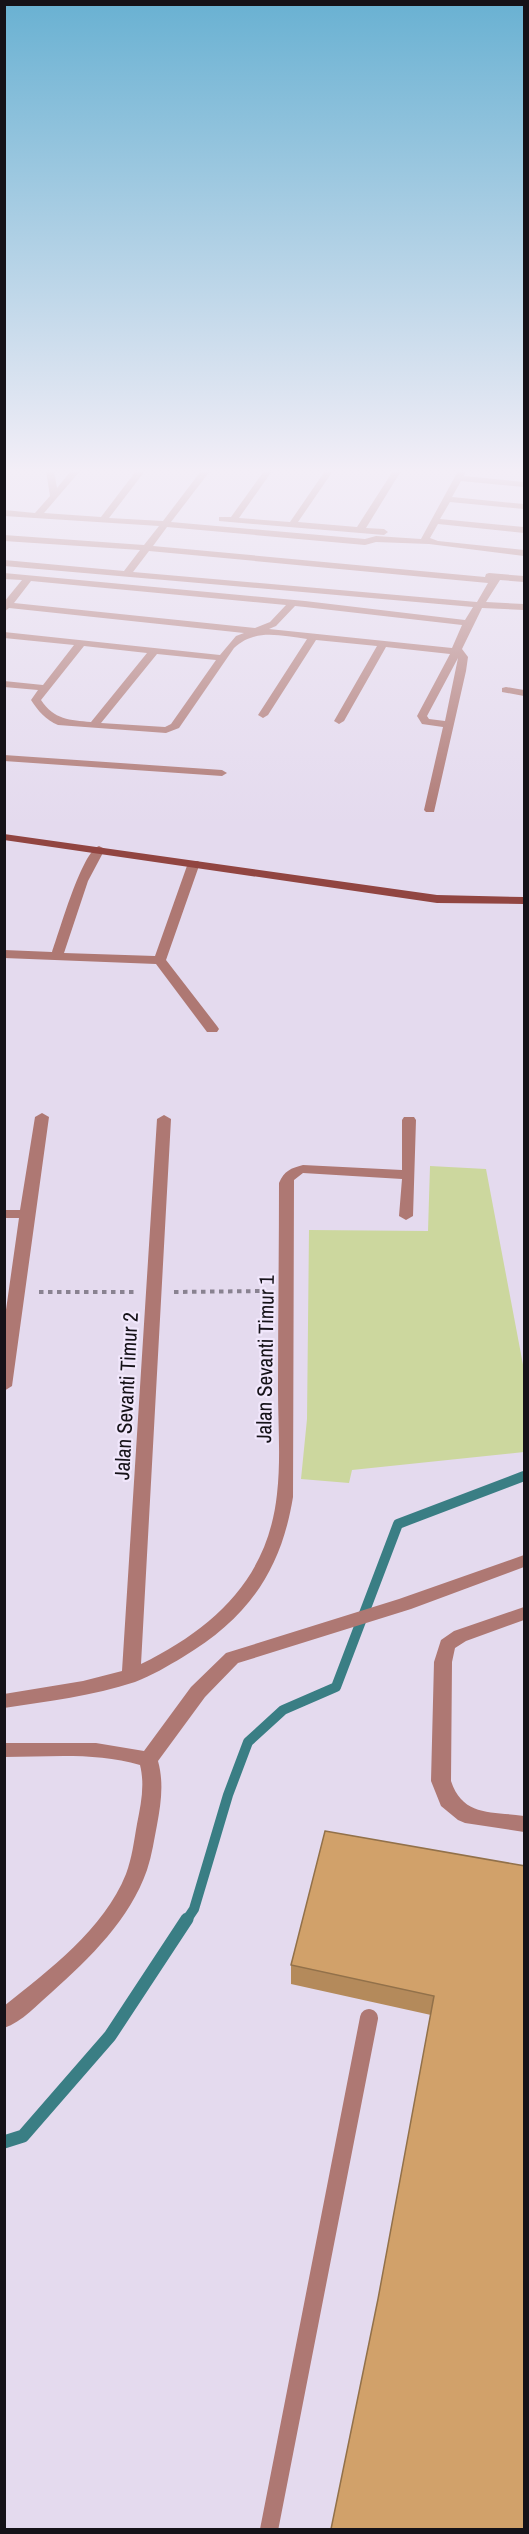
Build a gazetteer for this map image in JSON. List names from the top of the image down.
{
  "streets": {
    "street": ["Jalan Sevanti Timur 1", "Jalan Sevanti Timur 2"]
  },
  "crossings": [
    ["Jalan Sevanti Timur 1", "Jalan Sevanti Timur 2"]
  ]
}
